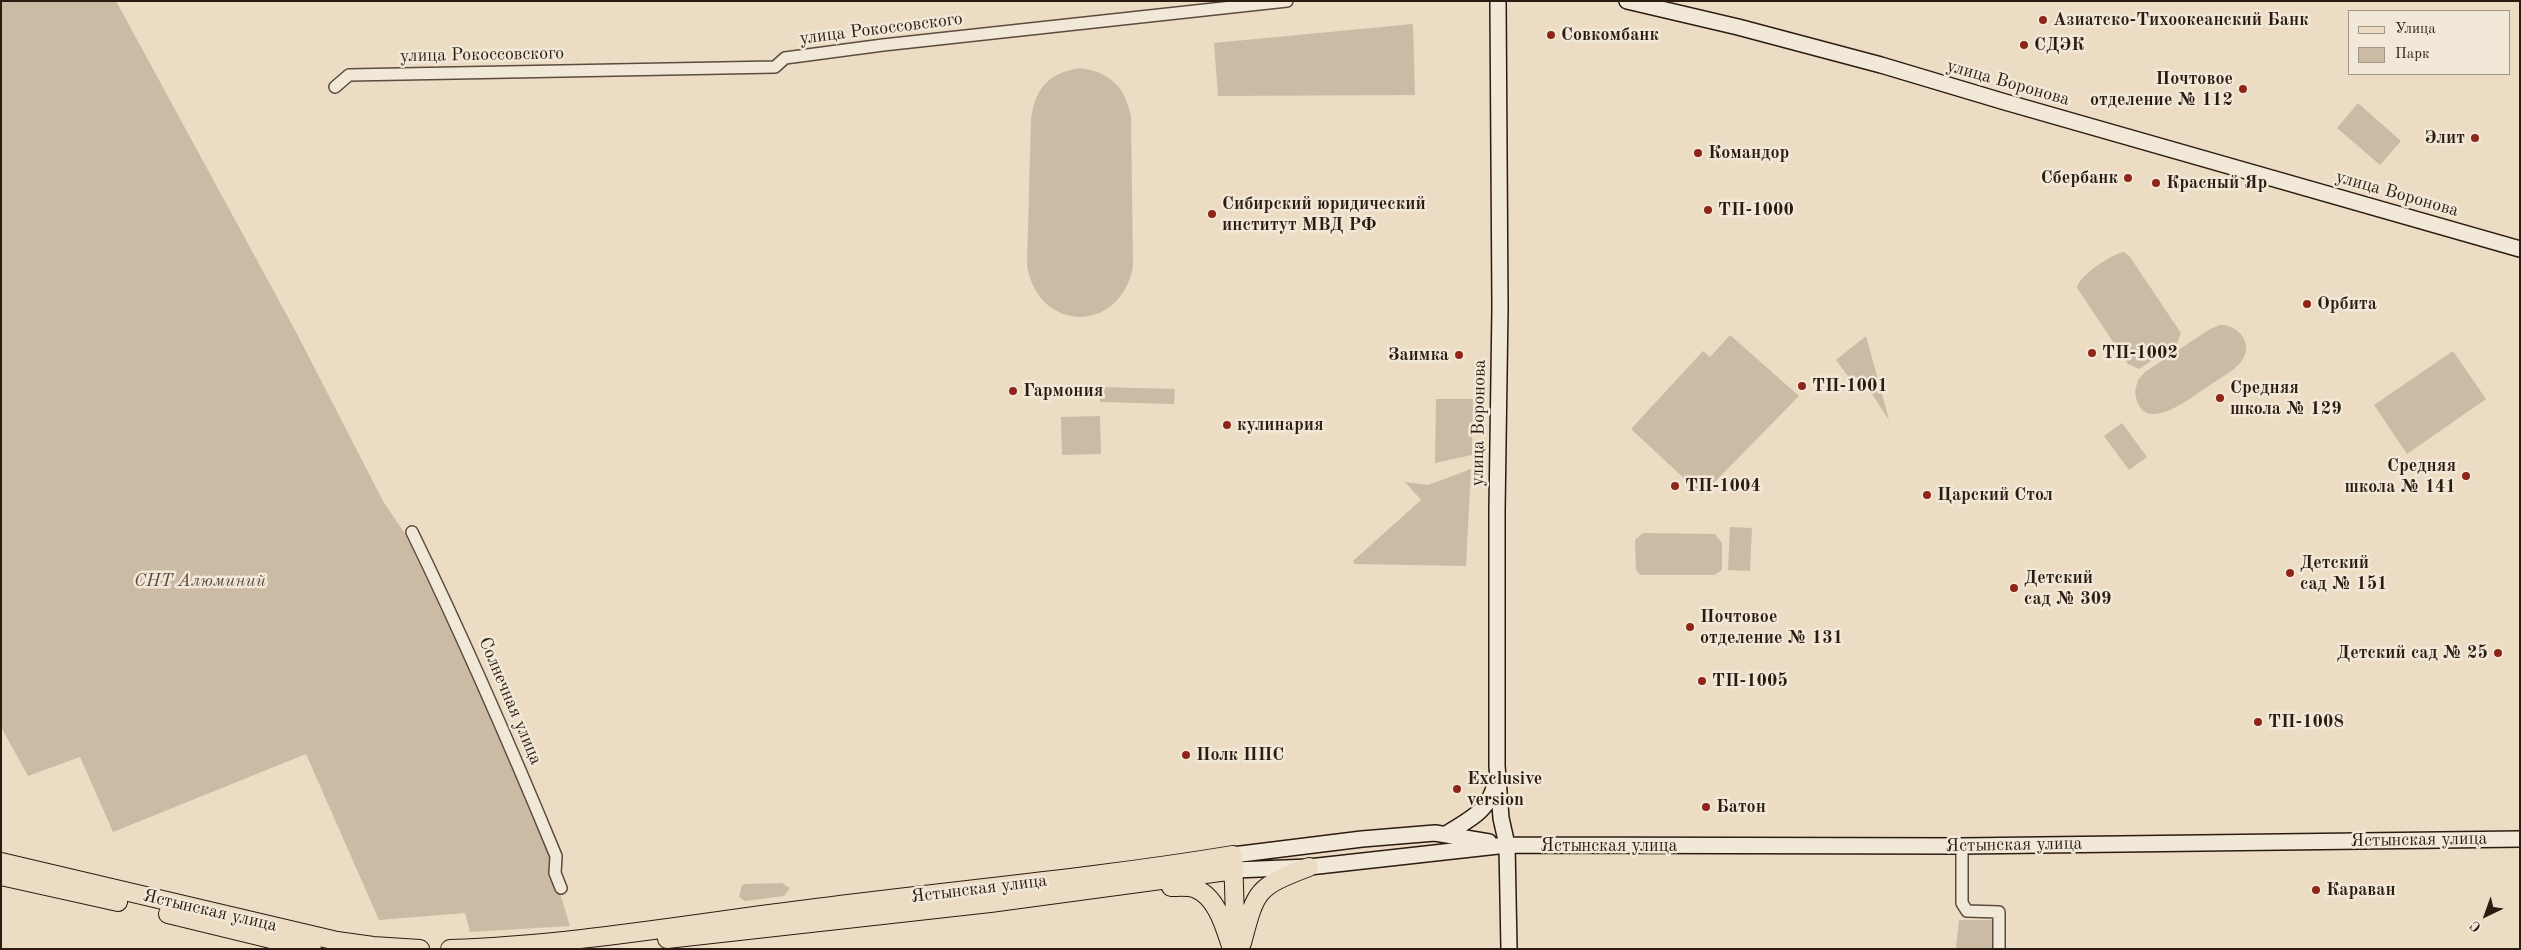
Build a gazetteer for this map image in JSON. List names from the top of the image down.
{
  "streets": {
    "main road": ["улица Воронова", "Ястынская улица"],
    "street": ["улица Рокоссовского", "Солнечная улица"]
  },
  "crossings": [
    ["улица Воронова", "Ястынская улица"]
  ],
  "parks": ["СНТ Алюминий"],
  "places": [
    "Азиатско-Тихоокеанский Банк",
    "Совкомбанк",
    "СДЭК",
    "Почтовое отделение № 112",
    "Элит",
    "Командор",
    "Сбербанк",
    "Красный Яр",
    "ТП-1000",
    "Сибирский юридический институт МВД РФ",
    "Орбита",
    "ТП-1002",
    "Заимка",
    "ТП-1001",
    "Гармония",
    "Средняя школа № 129",
    "кулинария",
    "Средняя школа № 141",
    "ТП-1004",
    "Царский Стол",
    "Детский сад № 151",
    "Детский сад № 309",
    "Почтовое отделение № 131",
    "Детский сад № 25",
    "ТП-1005",
    "ТП-1008",
    "Полк ППС",
    "Exclusive version",
    "Батон",
    "Караван"
  ],
  "legend": ["Улица", "Парк"],
  "north": "bottom left"
}
